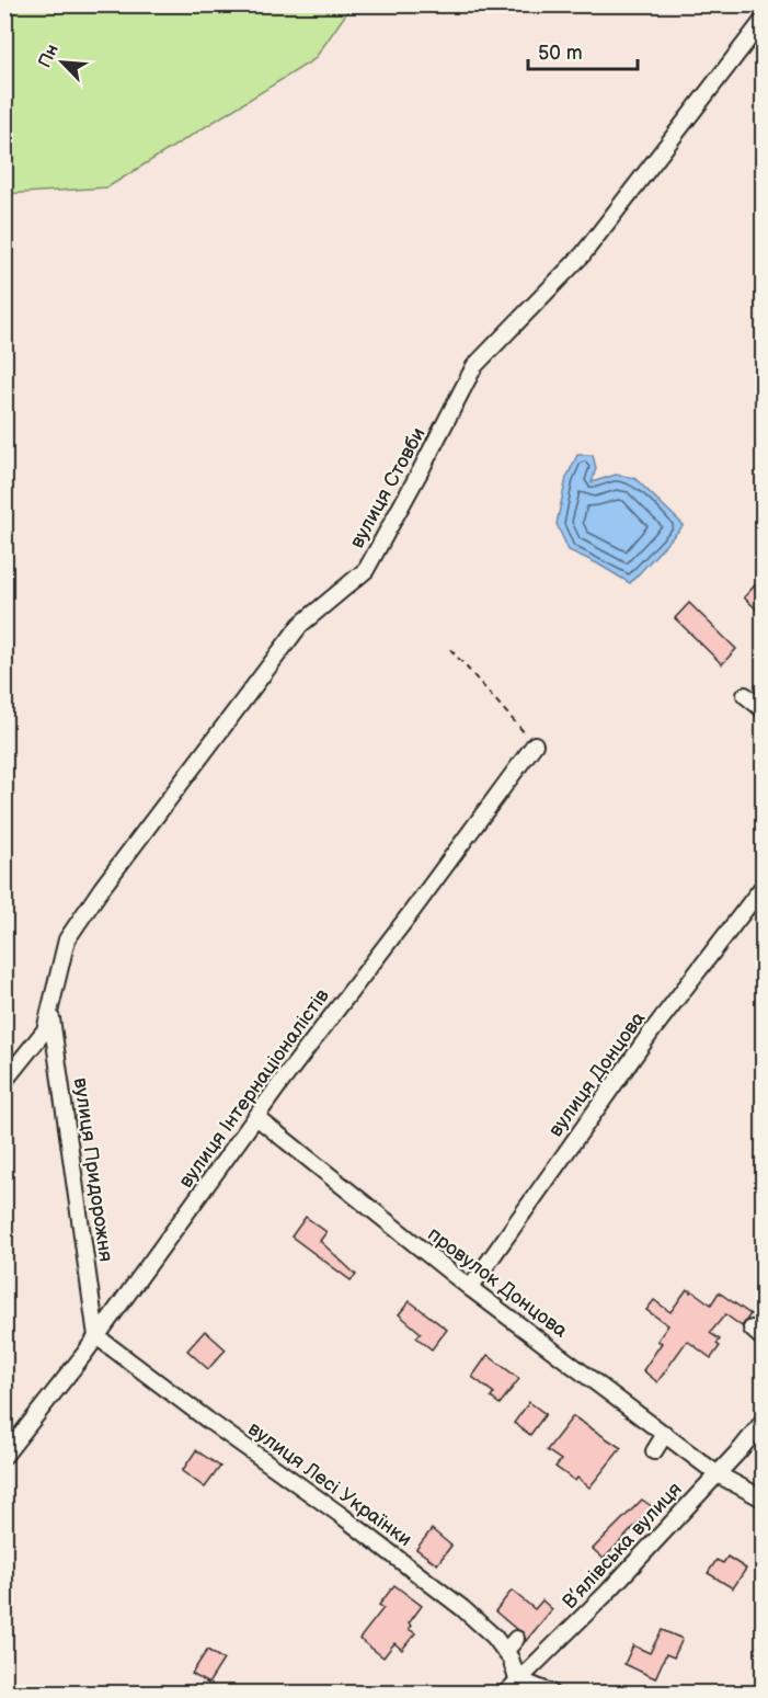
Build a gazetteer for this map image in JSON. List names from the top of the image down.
{
  "streets": {
    "street": [
      "вулиця Стовби",
      "вулиця Донцова",
      "вулиця Інтернаціоналістів",
      "вулиця Придорожня",
      "провулок Донцова",
      "вулиця Лесі Українки",
      "В’ялівська вулиця"
    ]
  },
  "crossings": [
    ["вулиця Стовби", "вулиця Придорожня"],
    ["вулиця Донцова", "провулок Донцова"],
    ["вулиця Інтернаціоналістів", "вулиця Придорожня"],
    ["вулиця Інтернаціоналістів", "провулок Донцова"],
    ["вулиця Інтернаціоналістів", "вулиця Лесі Українки"],
    ["вулиця Придорожня", "вулиця Лесі Українки"],
    ["провулок Донцова", "В’ялівська вулиця"],
    ["вулиця Лесі Українки", "В’ялівська вулиця"]
  ],
  "scale_bar": "50 m",
  "north": "top left"
}
